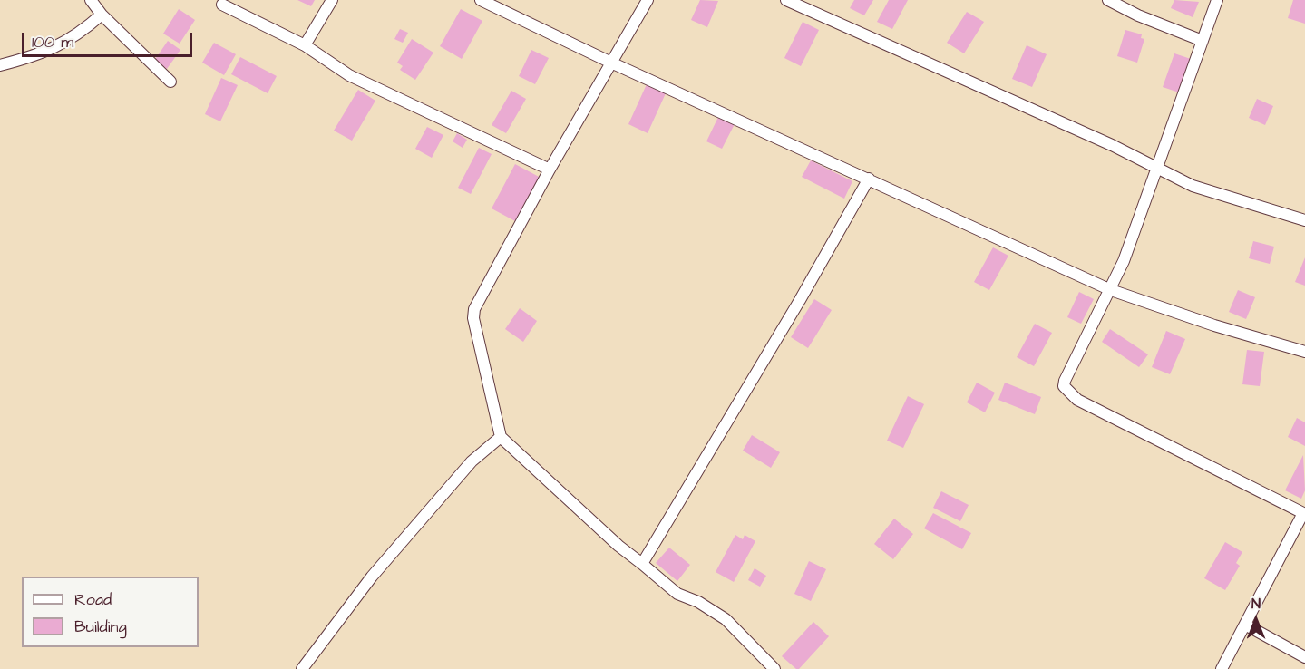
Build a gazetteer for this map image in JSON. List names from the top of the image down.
{
  "legend": ["Road", "Building"],
  "scale_bar": "100 m",
  "north": "top"
}
